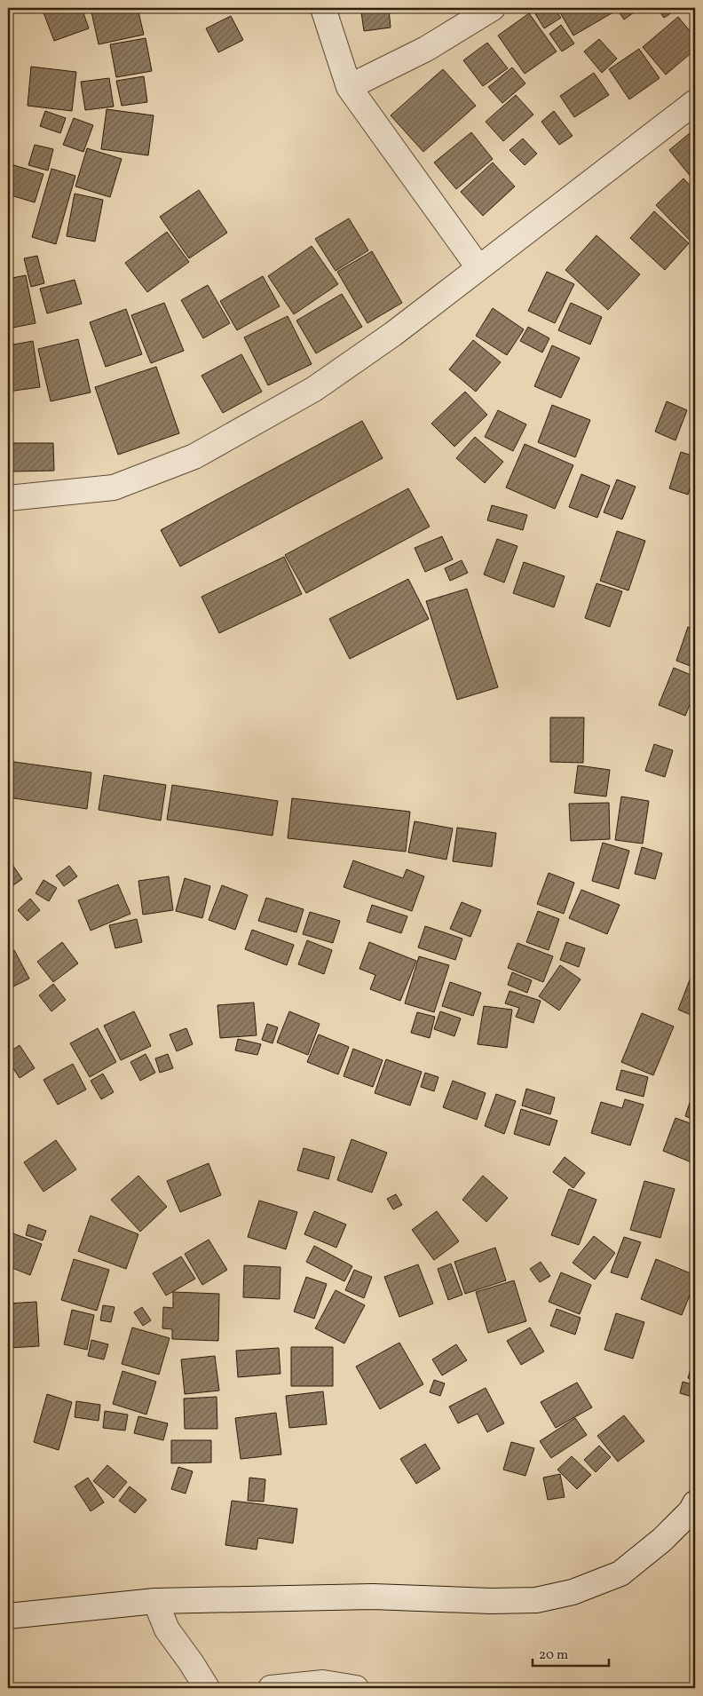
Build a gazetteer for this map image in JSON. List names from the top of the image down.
{
  "scale_bar": "20 m"
}
